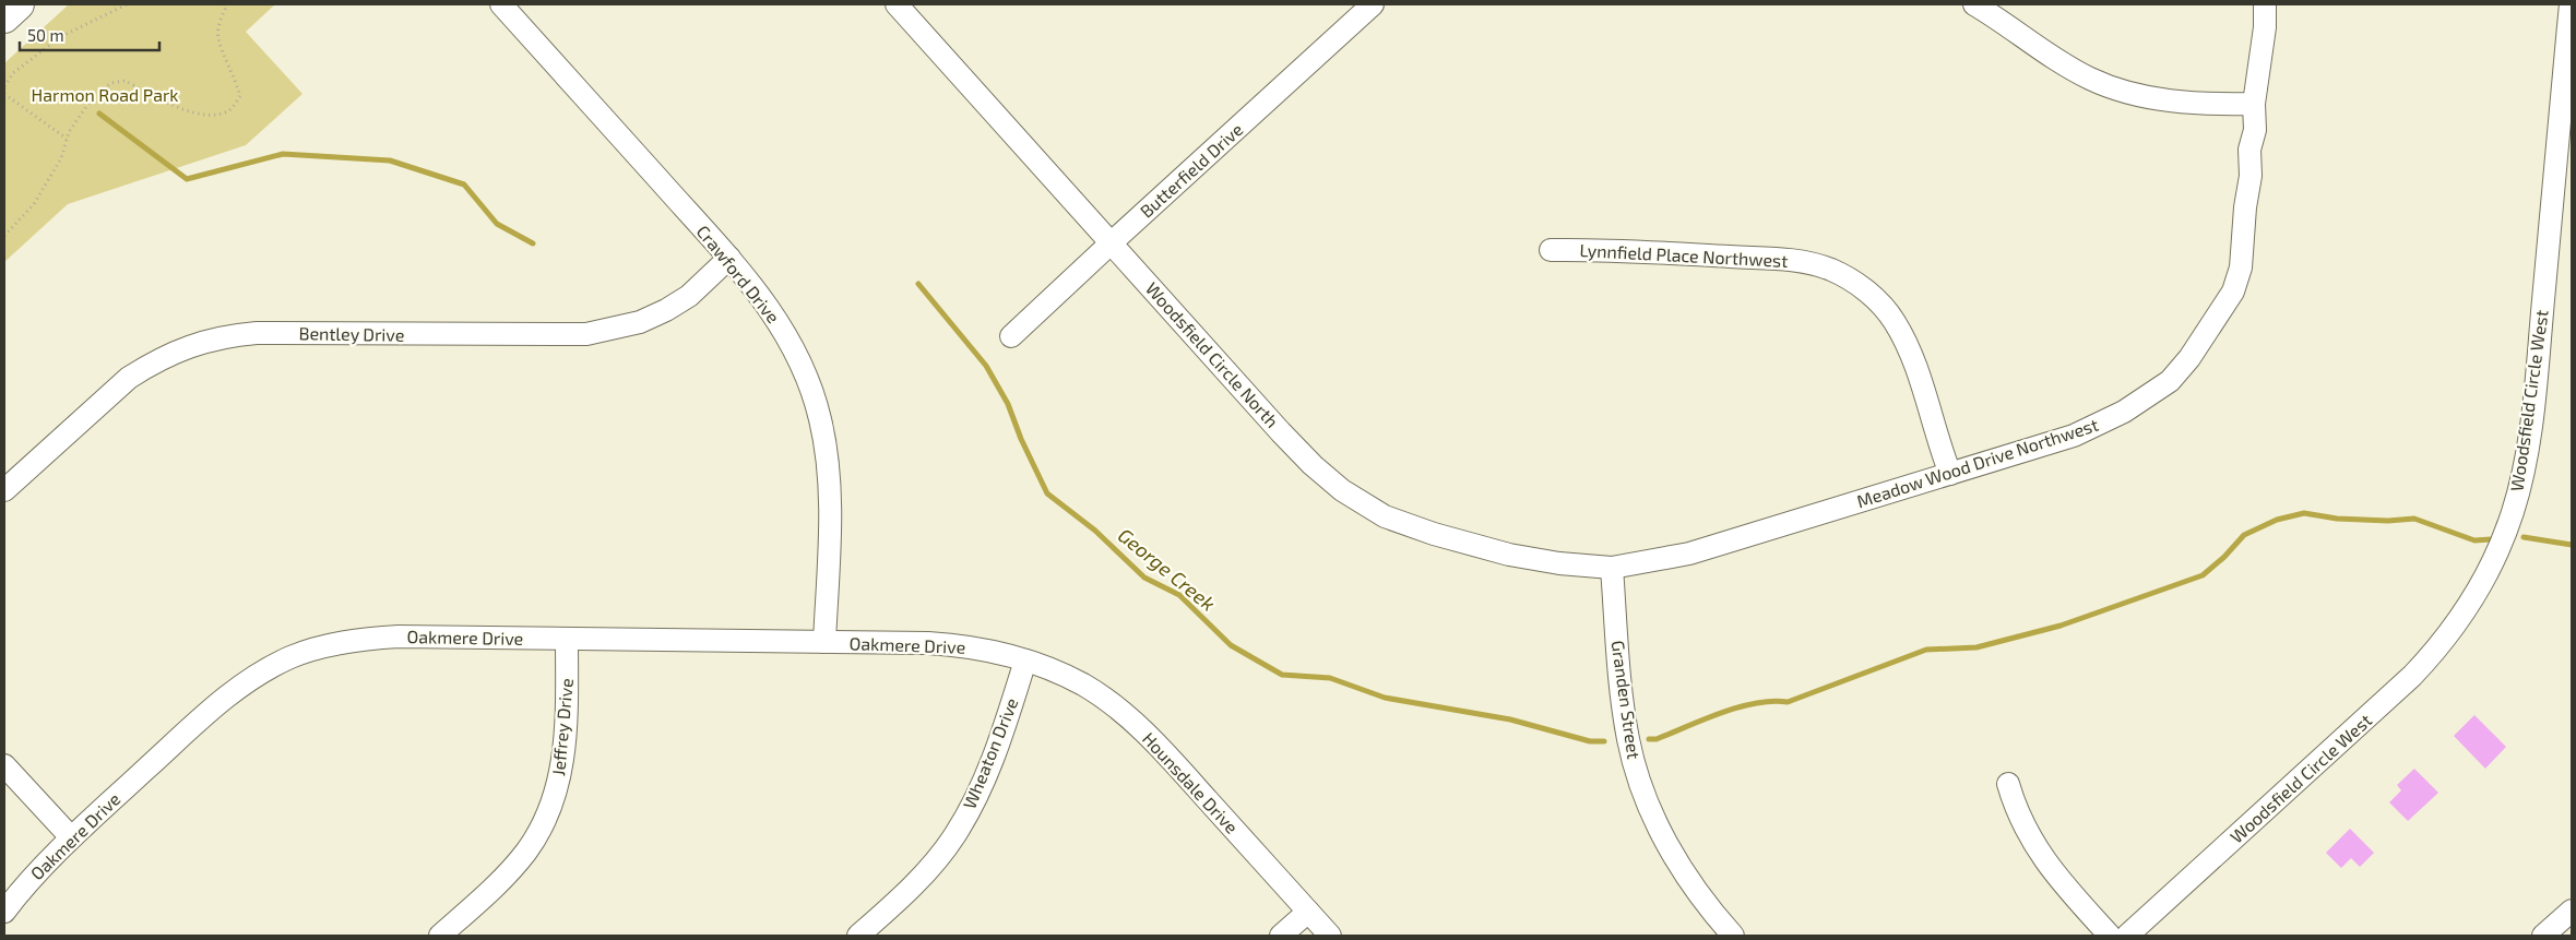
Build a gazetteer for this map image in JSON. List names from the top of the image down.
{
  "streets": {
    "street": [
      "Butterfield Drive",
      "Lynnfield Place Northwest",
      "Crawford Drive",
      "Bentley Drive",
      "Woodsfield Circle North",
      "Woodsfield Circle West",
      "Meadow Wood Drive Northwest",
      "Oakmere Drive",
      "Granden Street",
      "Jeffrey Drive",
      "Wheaton Drive",
      "Hounsdale Drive"
    ]
  },
  "crossings": [
    ["Butterfield Drive", "Woodsfield Circle North"],
    ["Lynnfield Place Northwest", "Meadow Wood Drive Northwest"],
    ["Crawford Drive", "Bentley Drive"],
    ["Crawford Drive", "Oakmere Drive"],
    ["Woodsfield Circle North", "Meadow Wood Drive Northwest"],
    ["Woodsfield Circle North", "Granden Street"],
    ["Meadow Wood Drive Northwest", "Granden Street"],
    ["Oakmere Drive", "Jeffrey Drive"],
    ["Oakmere Drive", "Wheaton Drive"],
    ["Oakmere Drive", "Hounsdale Drive"],
    ["Wheaton Drive", "Hounsdale Drive"]
  ],
  "water": ["George Creek"],
  "parks": ["Harmon Road Park"],
  "scale_bar": "50 m"
}
